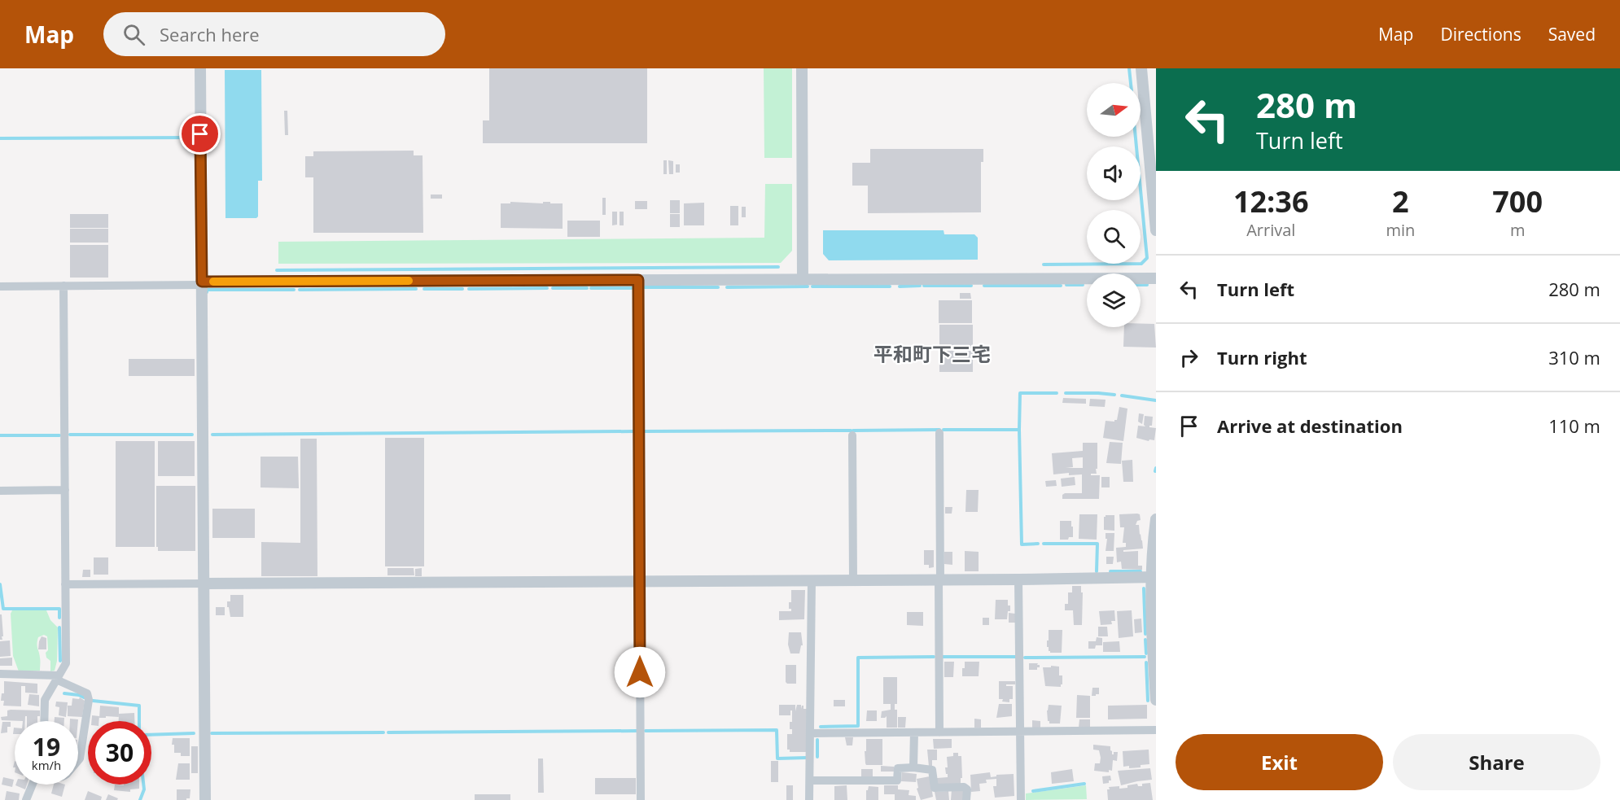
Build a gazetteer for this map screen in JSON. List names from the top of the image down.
{
  "districts": ["平和町下三宅"],
  "north": "right",
  "page": {
    "header": "Map",
    "search": "Search here",
    "nav": ["Map", "Directions", "Saved"],
    "turn": ["280 m", "Turn left"],
    "eta": [
      "12:36",
      "Arrival",
      "2",
      "min",
      "700",
      "m"
    ],
    "list": [
      {
        "name": "Turn left",
        "value": "280 m"
      },
      {
        "name": "Turn right",
        "value": "310 m"
      },
      {
        "name": "Arrive at destination",
        "value": "110 m"
      }
    ],
    "speed": "19 km/h",
    "limit": "30",
    "buttons": ["Exit", "Share"]
  }
}
